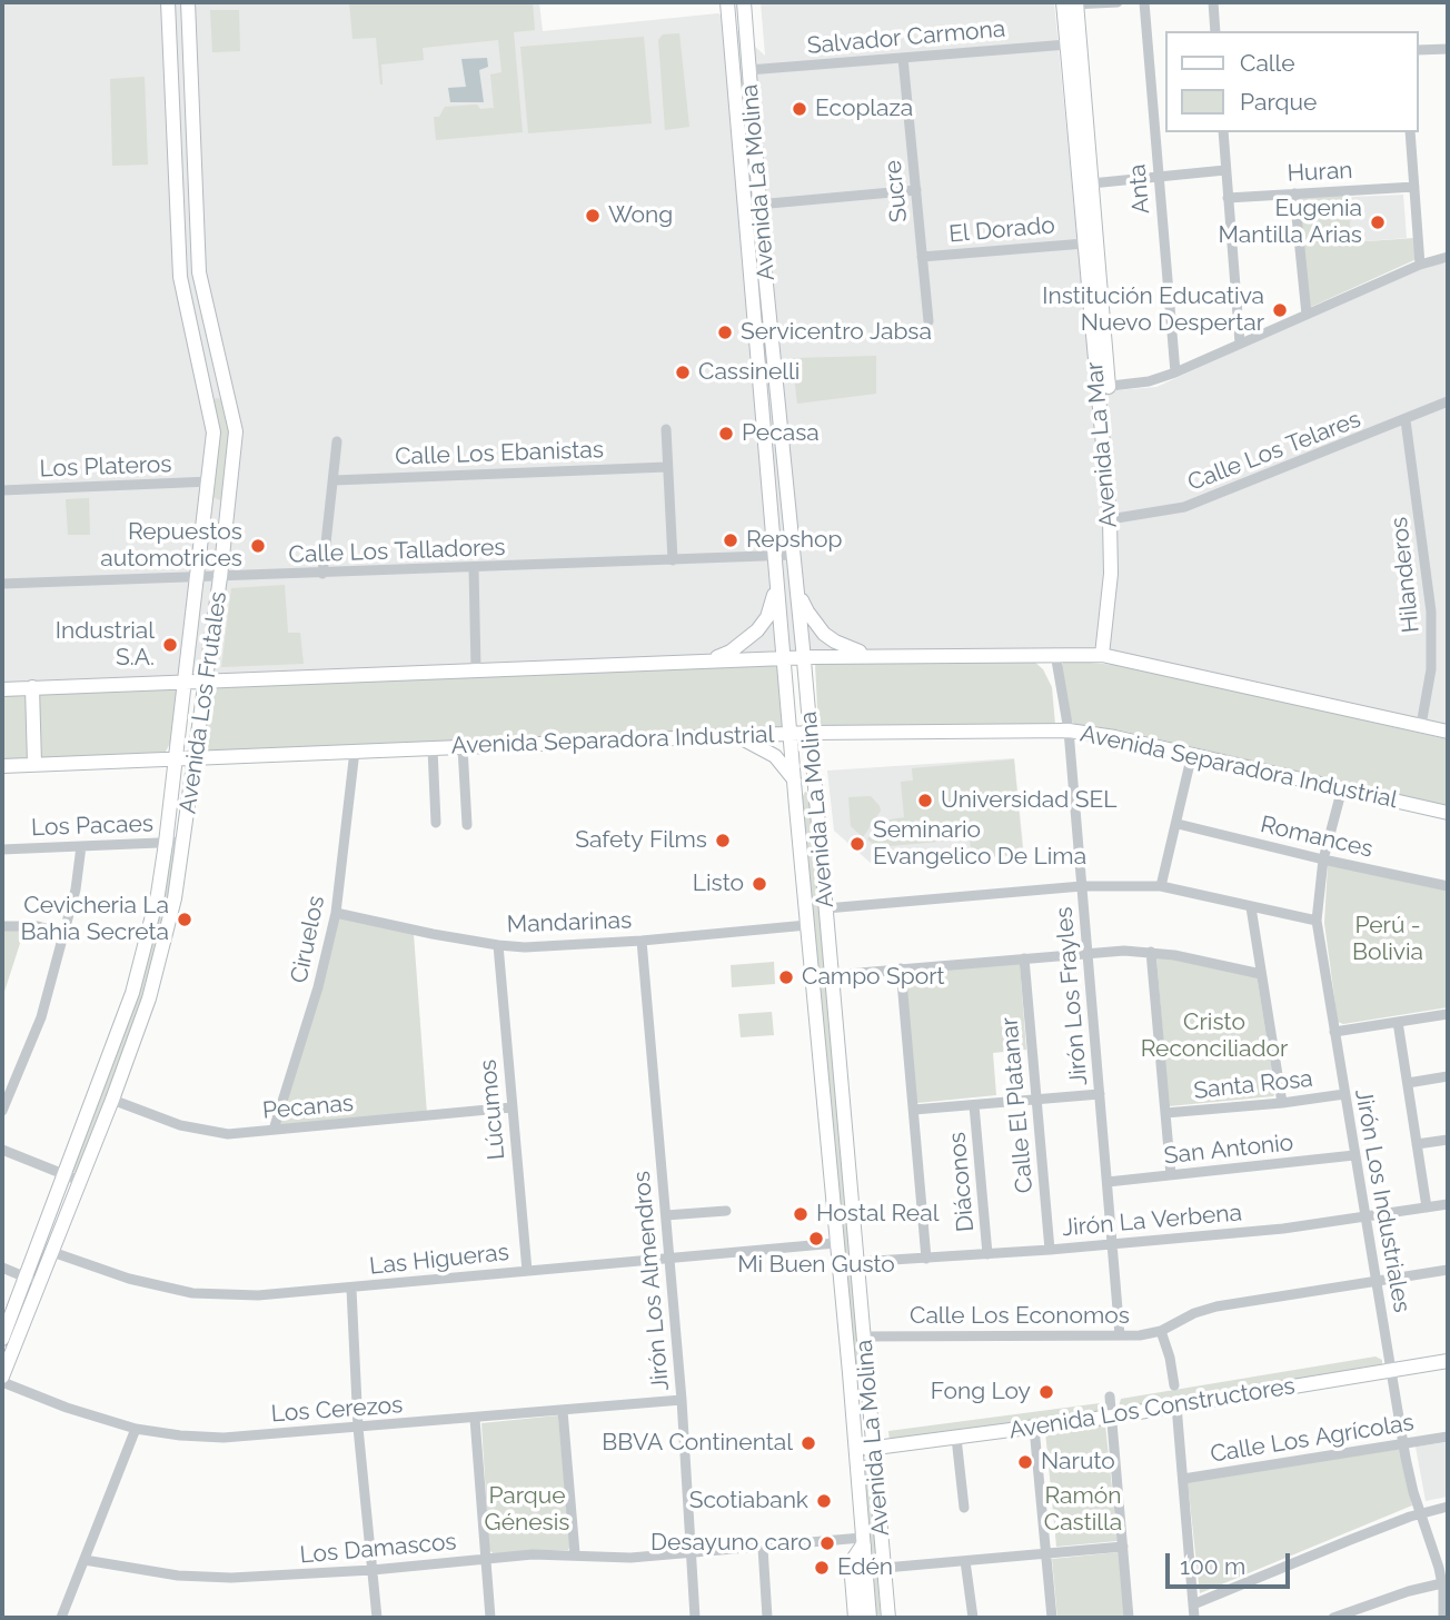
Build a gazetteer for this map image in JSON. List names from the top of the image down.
{
  "streets": {
    "main road": [
      "Avenida La Molina",
      "Avenida La Mar",
      "Avenida Los Frutales",
      "Avenida Separadora Industrial",
      "Avenida Los Constructores"
    ],
    "street": [
      "Salvador Carmona",
      "Huran",
      "Anta",
      "Sucre",
      "El Dorado",
      "Calle Los Telares",
      "Calle Los Ebanistas",
      "Los Plateros",
      "Calle Los Talladores",
      "Hilanderos",
      "Los Pacaes",
      "Romances",
      "Mandarinas",
      "Ciruelos",
      "Jirón Los Frayles",
      "Santa Rosa",
      "Calle El Platanar",
      "Pecanas",
      "Lúcumos",
      "San Antonio",
      "Diáconos",
      "Jirón Los Industriales",
      "Jirón La Verbena",
      "Las Higueras",
      "Jirón Los Almendros",
      "Calle Los Economos",
      "Los Cerezos",
      "Calle Los Agrícolas",
      "Los Damascos"
    ]
  },
  "crossings": [
    ["Salvador Carmona", "Avenida La Molina"],
    ["Salvador Carmona", "Sucre"],
    ["Salvador Carmona", "Avenida La Mar"],
    ["Avenida La Molina", "Calle Los Talladores"],
    ["Avenida La Molina", "Avenida Separadora Industrial"],
    ["Avenida La Molina", "Mandarinas"],
    ["Avenida La Molina", "Jirón La Verbena"],
    ["Avenida La Molina", "Las Higueras"],
    ["Avenida La Molina", "Calle Los Economos"],
    ["Avenida La Molina", "Avenida Los Constructores"],
    ["Avenida La Molina", "Los Damascos"],
    ["Sucre", "El Dorado"],
    ["El Dorado", "Avenida La Mar"],
    ["Avenida La Mar", "Calle Los Telares"],
    ["Calle Los Telares", "Hilanderos"],
    ["Los Plateros", "Avenida Los Frutales"],
    ["Calle Los Talladores", "Avenida Los Frutales"],
    ["Avenida Los Frutales", "Avenida Separadora Industrial"],
    ["Avenida Los Frutales", "Los Pacaes"],
    ["Avenida Los Frutales", "Pecanas"],
    ["Avenida Los Frutales", "Las Higueras"],
    ["Avenida Los Frutales", "Los Cerezos"],
    ["Avenida Separadora Industrial", "Ciruelos"],
    ["Avenida Separadora Industrial", "Jirón Los Frayles"],
    ["Avenida Separadora Industrial", "Jirón Los Industriales"],
    ["Romances", "Jirón Los Industriales"],
    ["Mandarinas", "Ciruelos"],
    ["Mandarinas", "Lúcumos"],
    ["Mandarinas", "Jirón Los Almendros"],
    ["Ciruelos", "Pecanas"],
    ["Jirón Los Frayles", "San Antonio"],
    ["Jirón Los Frayles", "Jirón La Verbena"],
    ["Jirón Los Frayles", "Calle Los Economos"],
    ["Santa Rosa", "Jirón Los Industriales"],
    ["Calle El Platanar", "Jirón La Verbena"],
    ["Pecanas", "Lúcumos"],
    ["Lúcumos", "Las Higueras"],
    ["San Antonio", "Jirón Los Industriales"],
    ["Diáconos", "Jirón La Verbena"],
    ["Jirón Los Industriales", "Jirón La Verbena"],
    ["Jirón Los Industriales", "Calle Los Economos"],
    ["Jirón Los Industriales", "Avenida Los Constructores"],
    ["Jirón Los Industriales", "Calle Los Agrícolas"],
    ["Las Higueras", "Jirón Los Almendros"],
    ["Jirón Los Almendros", "Los Cerezos"],
    ["Jirón Los Almendros", "Los Damascos"]
  ],
  "parks": [
    "Perú - Bolivia",
    "Cristo Reconciliador",
    "Parque Génesis",
    "Ramón Castilla"
  ],
  "places": [
    "Ecoplaza",
    "Wong",
    "Eugenia Mantilla Arias",
    "Institución Educativa Nuevo Despertar",
    "Servicentro Jabsa",
    "Cassinelli",
    "Pecasa",
    "Repshop",
    "Repuestos automotrices",
    "Industrial S.A.",
    "Universidad SEL",
    "Safety Films",
    "Seminario Evangelico De Lima",
    "Listo",
    "Cevicheria La Bahia Secreta",
    "Campo Sport",
    "Hostal Real",
    "Mi Buen Gusto",
    "Fong Loy",
    "BBVA Continental",
    "Naruto",
    "Scotiabank",
    "Desayuno caro",
    "Edén"
  ],
  "legend": ["Calle", "Parque"],
  "scale_bar": "100 m"
}
